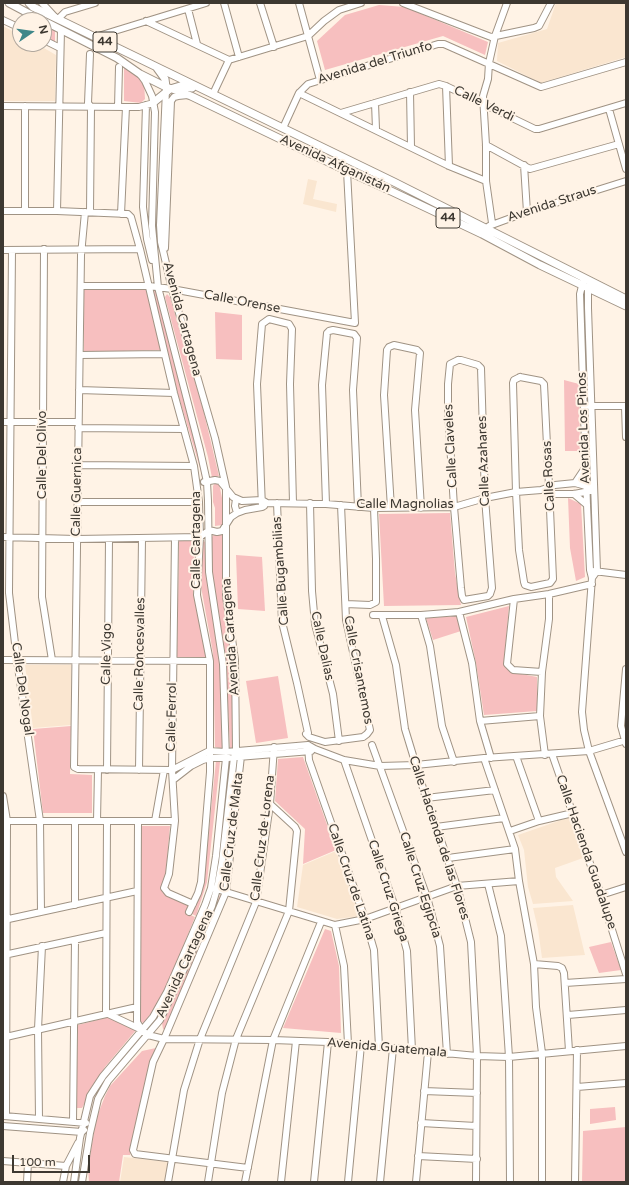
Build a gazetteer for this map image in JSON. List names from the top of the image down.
{
  "streets": {
    "main road": ["44", "Avenida Afganistán"],
    "street": [
      "Avenida del Triunfo",
      "Calle Verdi",
      "Avenida Straus",
      "Calle Orense",
      "Avenida Cartagena",
      "Avenida Los Pinos",
      "Calle Claveles",
      "Calle Del Olivo",
      "Calle Azahares",
      "Calle Rosas",
      "Calle Guernica",
      "Calle Magnolias",
      "Calle Cartagena",
      "Calle Bugambilias",
      "Calle Dalias",
      "Calle Vigo",
      "Calle Roncesvalles",
      "Calle Crisantemos",
      "Calle Del Nogal",
      "Calle Ferrol",
      "Calle Cruz de Malta",
      "Calle Cruz de Lorena",
      "Calle Hacienda de las Flores",
      "Calle Hacienda Guadalupe",
      "Calle Cruz de Latina",
      "Calle Cruz Egipcia",
      "Calle Cruz Griega",
      "Avenida Guatemala"
    ]
  },
  "crossings": [
    ["Avenida del Triunfo", "Avenida Afganistán"],
    ["Avenida Afganistán", "Avenida Straus"],
    ["Avenida Afganistán", "Calle Orense"],
    ["Avenida Afganistán", "Avenida Cartagena"],
    ["Avenida Afganistán", "Avenida Los Pinos"],
    ["Calle Orense", "Avenida Cartagena"],
    ["Calle Orense", "Calle Guernica"],
    ["Calle Orense", "Calle Cartagena"],
    ["Avenida Cartagena", "Avenida Guatemala"],
    ["Avenida Los Pinos", "Calle Magnolias"],
    ["Calle Claveles", "Calle Azahares"],
    ["Calle Claveles", "Calle Magnolias"],
    ["Calle Azahares", "Calle Magnolias"],
    ["Calle Rosas", "Calle Magnolias"],
    ["Calle Magnolias", "Calle Bugambilias"],
    ["Calle Magnolias", "Calle Dalias"],
    ["Calle Magnolias", "Calle Crisantemos"],
    ["Calle Cartagena", "Calle Cruz de Malta"],
    ["Calle Bugambilias", "Calle Dalias"],
    ["Calle Bugambilias", "Calle Crisantemos"],
    ["Calle Dalias", "Calle Crisantemos"],
    ["Calle Ferrol", "Calle Cruz de Malta"],
    ["Calle Cruz de Malta", "Calle Cruz de Lorena"],
    ["Calle Cruz de Malta", "Avenida Guatemala"],
    ["Calle Cruz de Lorena", "Avenida Guatemala"],
    ["Calle Hacienda de las Flores", "Avenida Guatemala"],
    ["Calle Cruz de Latina", "Avenida Guatemala"],
    ["Calle Cruz Egipcia", "Avenida Guatemala"],
    ["Calle Cruz Griega", "Avenida Guatemala"]
  ],
  "scale_bar": "100 m",
  "north": "right"
}
